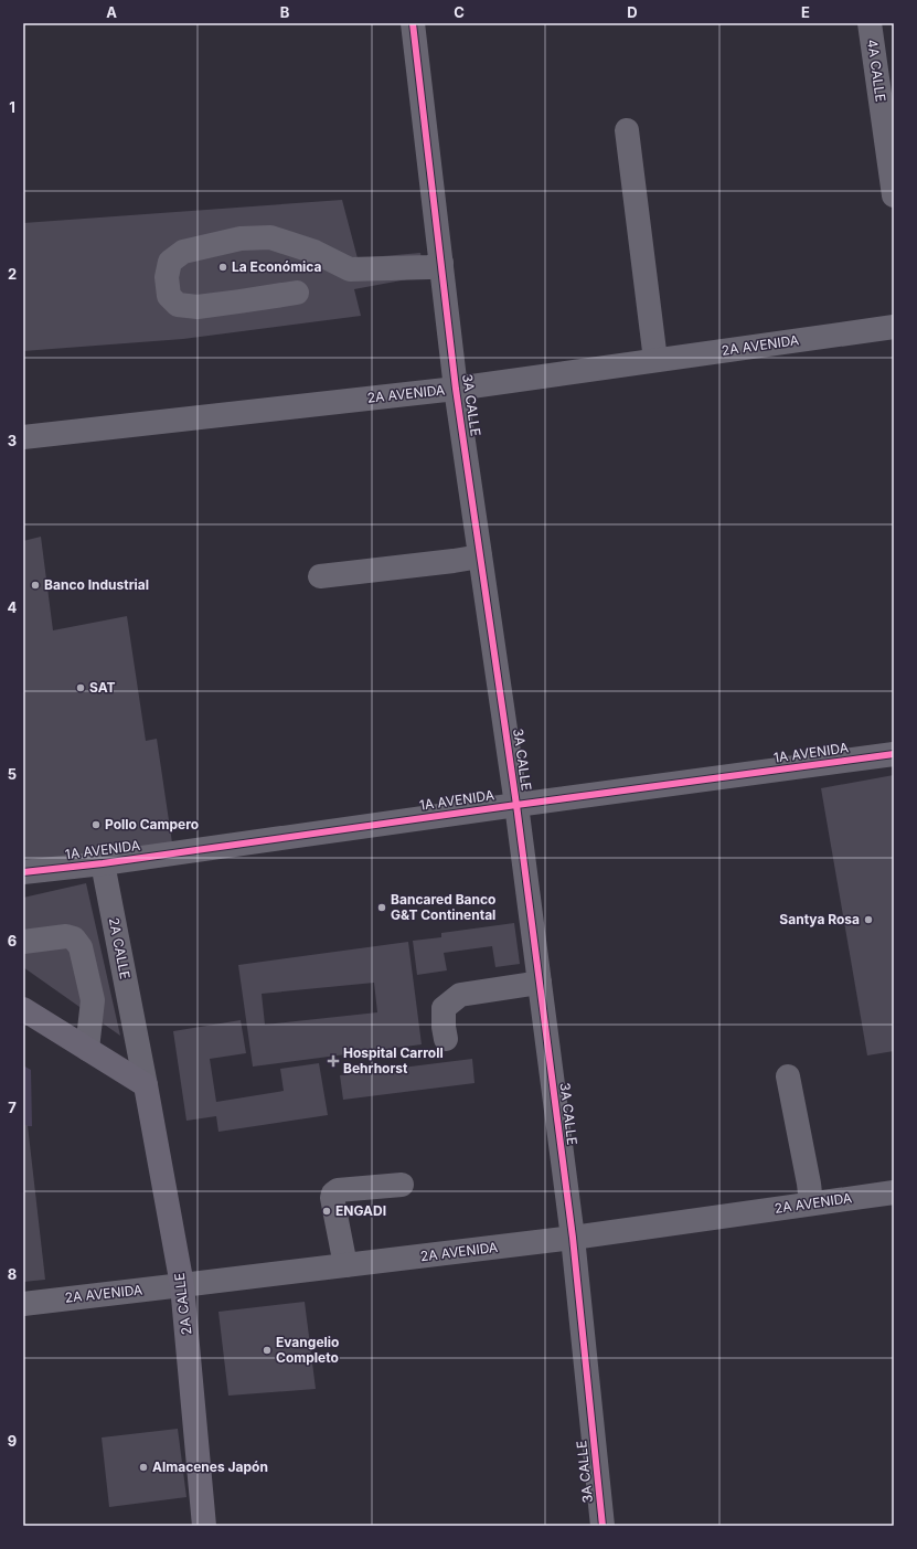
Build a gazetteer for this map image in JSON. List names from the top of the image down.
{
  "streets": {
    "main road": ["2A CALLE"],
    "street": [
      "4A CALLE",
      "2A AVENIDA",
      "3A CALLE",
      "1A AVENIDA"
    ]
  },
  "crossings": [
    ["2A AVENIDA", "3A CALLE"],
    ["2A AVENIDA", "2A CALLE"],
    ["3A CALLE", "1A AVENIDA"],
    ["1A AVENIDA", "2A CALLE"]
  ],
  "places": {
    "other": [
      "La Económica",
      "Banco Industrial",
      "SAT",
      "Pollo Campero",
      "Bancared Banco G&T Continental",
      "Santya Rosa",
      "ENGADI",
      "Evangelio Completo",
      "Almacenes Japón"
    ],
    "health": ["Hospital Carroll Behrhorst"]
  },
  "grid": {
    "columns": [
      "A",
      "B",
      "C",
      "D",
      "E"
    ],
    "rows": [
      "1",
      "2",
      "3",
      "4",
      "5",
      "6",
      "7",
      "8",
      "9"
    ]
  }
}
